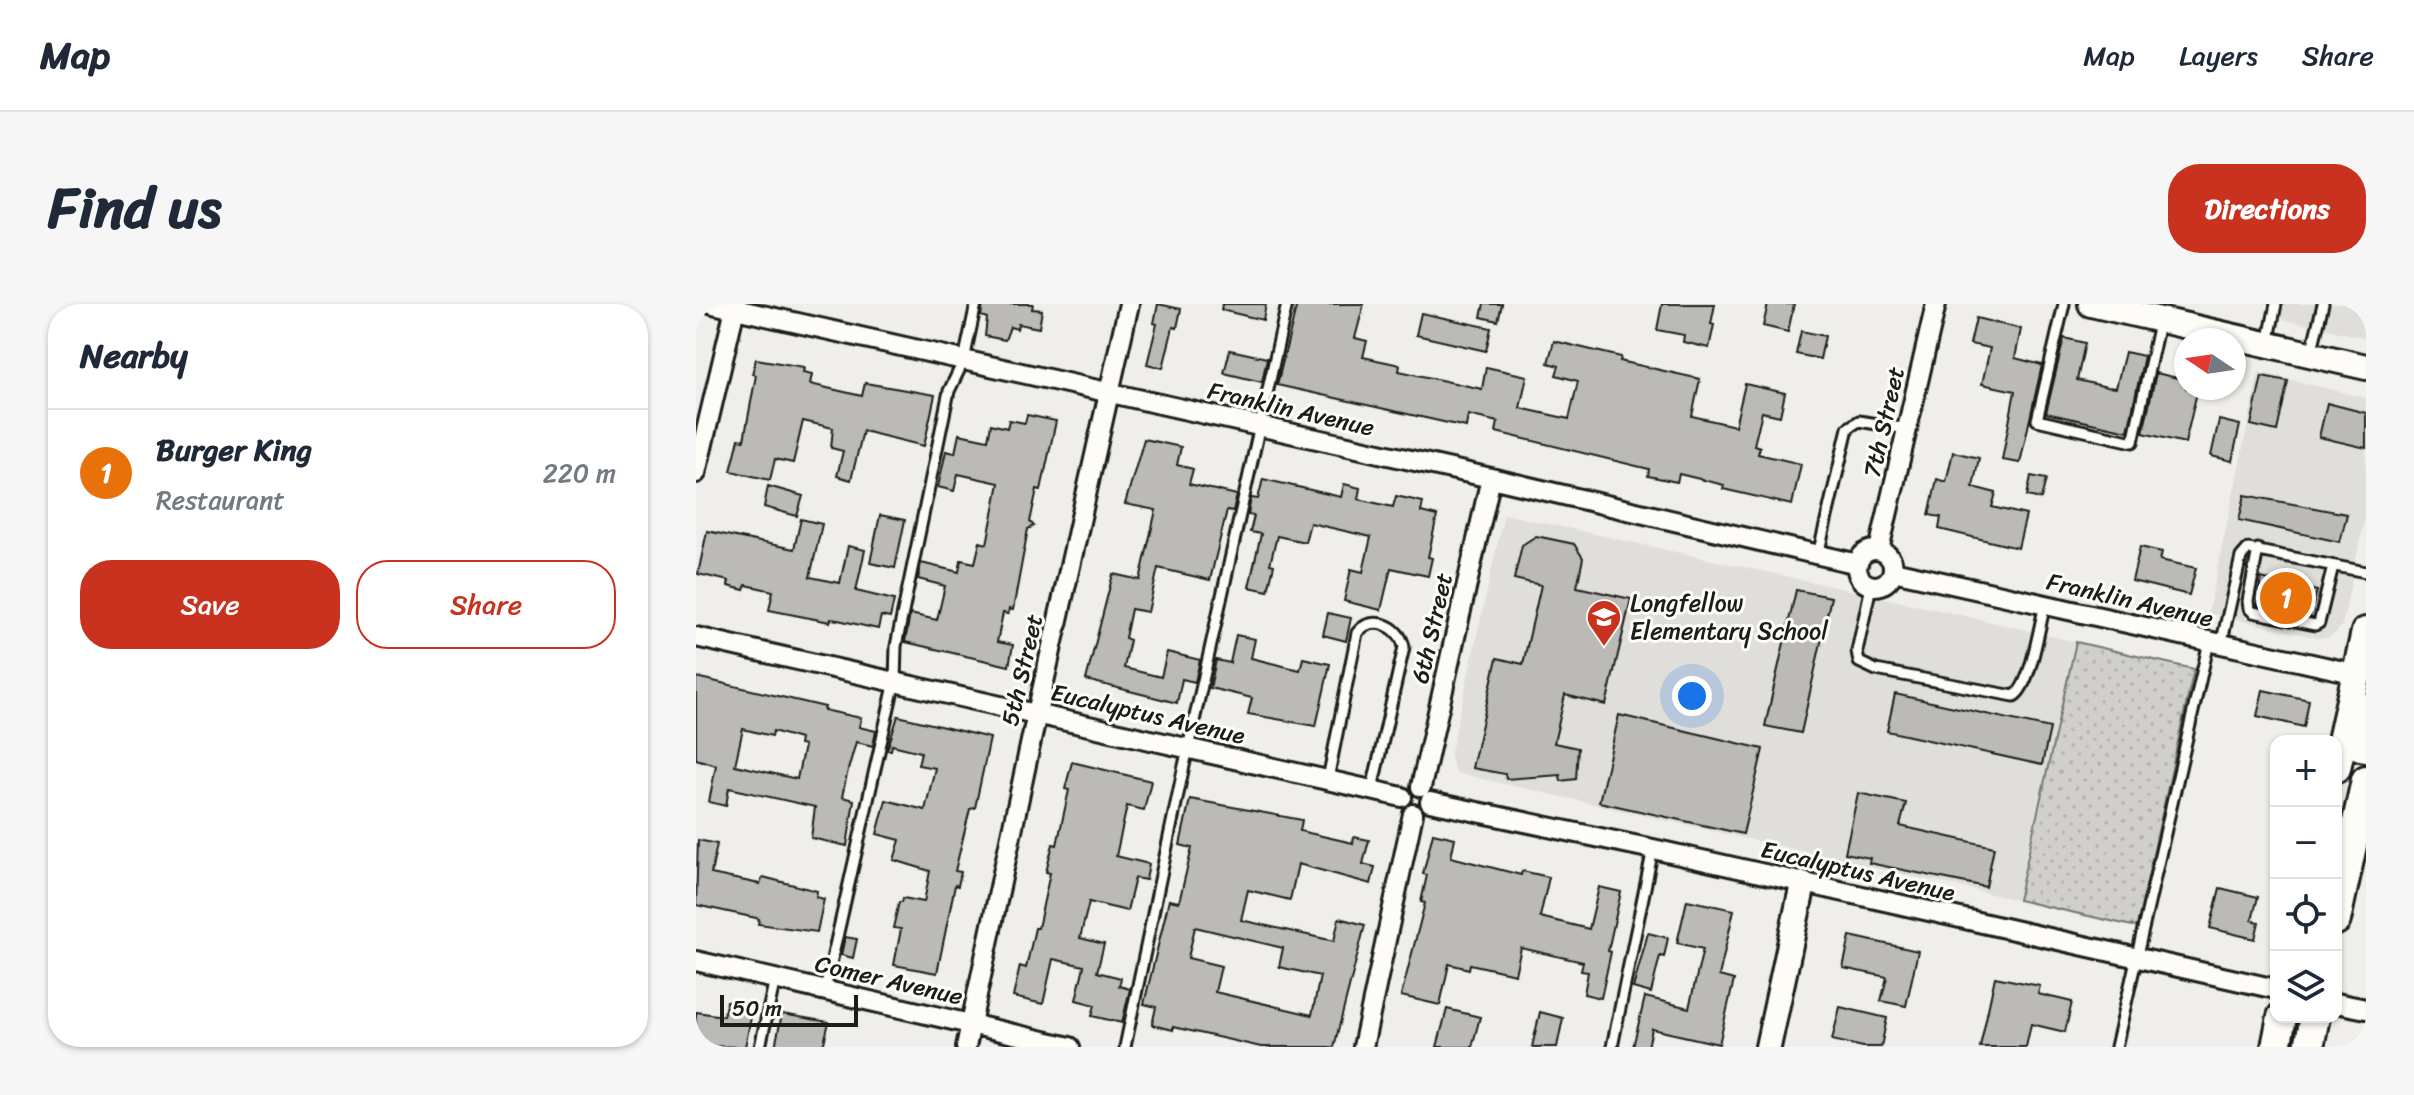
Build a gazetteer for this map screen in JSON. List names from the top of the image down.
{
  "streets": {
    "street": [
      "Franklin Avenue",
      "7th Street",
      "6th Street",
      "5th Street",
      "Eucalyptus Avenue",
      "Comer Avenue"
    ]
  },
  "crossings": [
    ["Franklin Avenue", "7th Street"],
    ["Franklin Avenue", "6th Street"],
    ["Franklin Avenue", "5th Street"],
    ["6th Street", "Eucalyptus Avenue"],
    ["5th Street", "Eucalyptus Avenue"],
    ["5th Street", "Comer Avenue"]
  ],
  "places": {
    "school or university": ["Longfellow Elementary School"]
  },
  "scale_bar": "50 m",
  "north": "left",
  "page": {
    "header": "Map",
    "nav": ["Map", "Layers", "Share"],
    "title": "Find us",
    "buttons": [
      "Directions",
      ["Save", "Share"]
    ],
    "heading": "Nearby",
    "list": [
      {
        "mark": "1",
        "name": "Burger King",
        "note": "Restaurant",
        "value": "220 m"
      }
    ],
    "pins": "1",
    "map_buttons": ["+", "−"],
    "scale": "50 m"
  }
}
